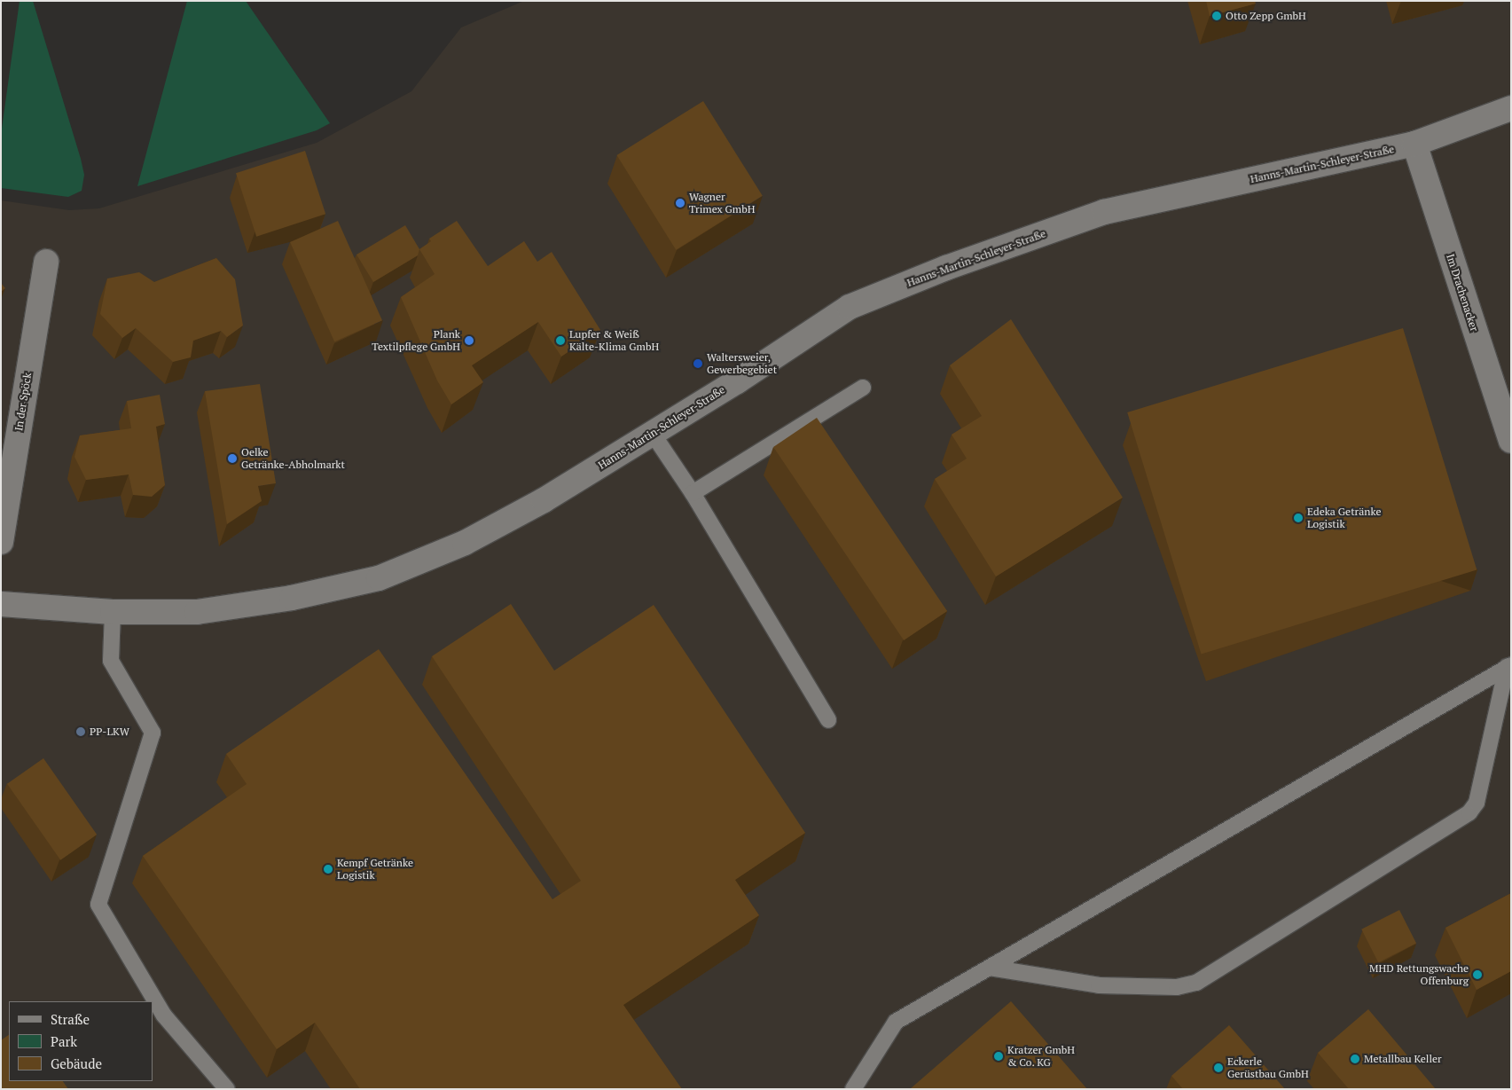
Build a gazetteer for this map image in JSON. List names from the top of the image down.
{
  "streets": {
    "street": ["Hanns-Martin-Schleyer-Straße", "Im Drachenacker", "In der Spöck"]
  },
  "crossings": [
    ["Hanns-Martin-Schleyer-Straße", "Im Drachenacker"]
  ],
  "places": [
    "Otto Zepp GmbH",
    "Wagner Trimex GmbH",
    "Plank Textilpflege GmbH",
    "Lupfer & Weiß Kälte-Klima GmbH",
    "Waltersweier, Gewerbegebiet",
    "Oelke Getränke-Abholmarkt",
    "Edeka Getränke Logistik",
    "PP-LKW",
    "Kempf Getränke Logistik",
    "MHD Rettungswache Offenburg",
    "Kratzer GmbH & Co. KG",
    "Metallbau Keller",
    "Eckerle Gerüstbau GmbH"
  ],
  "legend": ["Straße", "Park", "Gebäude"]
}
